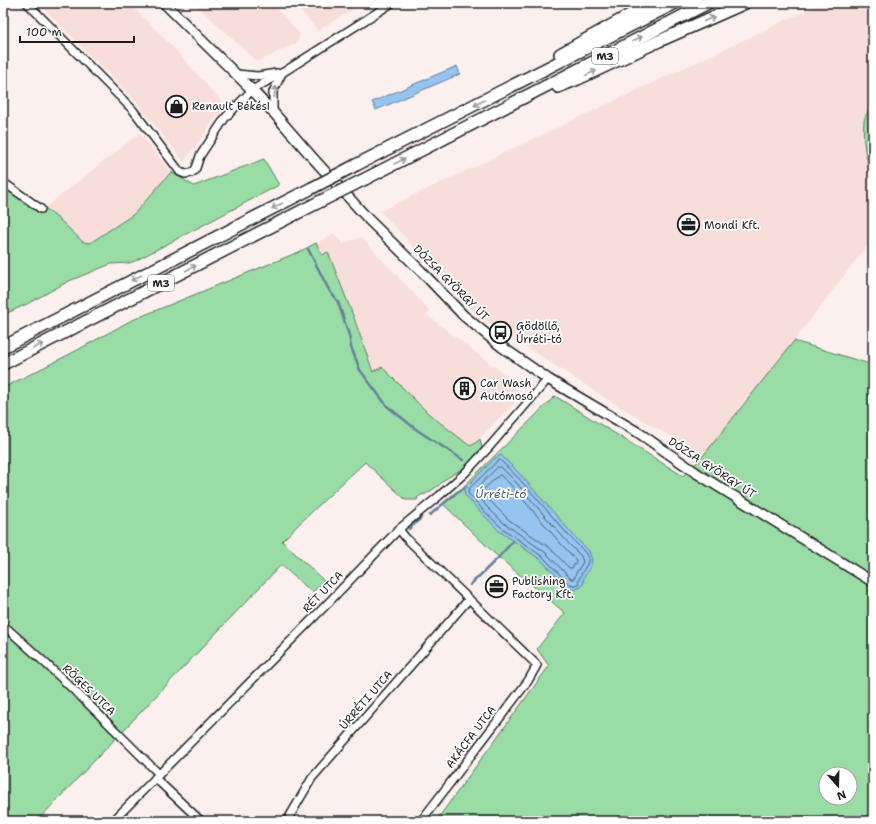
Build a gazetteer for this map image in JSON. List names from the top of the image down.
{
  "streets": {
    "highway": ["M3"],
    "main road": ["DÓZSA GYÖRGY ÚT"],
    "street": [
      "RÉT UTCA",
      "RÖGES UTCA",
      "ÚRRÉTI UTCA",
      "AKÁCFA UTCA"
    ]
  },
  "crossings": [
    ["DÓZSA GYÖRGY ÚT", "RÉT UTCA"],
    ["RÉT UTCA", "RÖGES UTCA"],
    ["ÚRRÉTI UTCA", "AKÁCFA UTCA"]
  ],
  "water": ["Úrréti-tó"],
  "places": {
    "shop": ["Renault Békési"],
    "office": ["Mondi Kft.", "Publishing Factory Kft."],
    "bus stop": ["Gödöllő, Úrréti-tó"],
    "building": ["Car Wash Autómosó"]
  },
  "scale_bar": "100 m",
  "north": "bottom"
}
